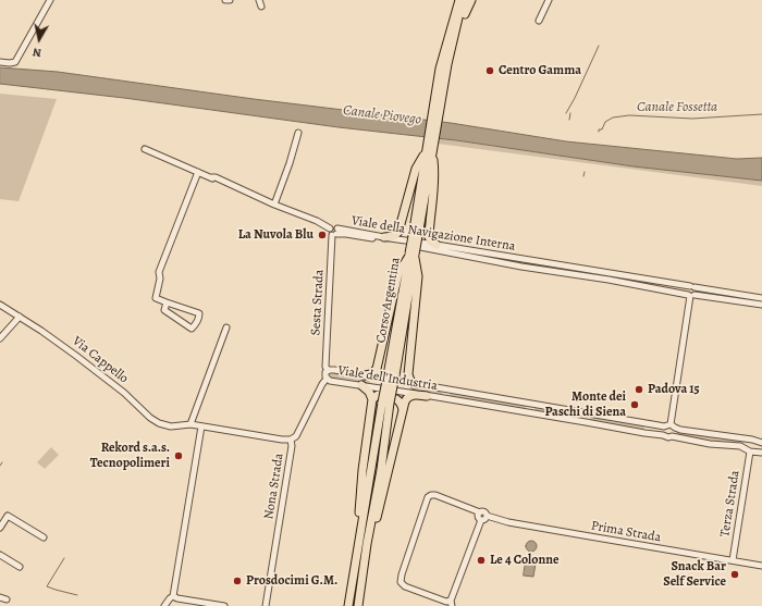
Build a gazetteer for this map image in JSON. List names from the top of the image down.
{
  "streets": {
    "highway": ["Corso Argentina"],
    "street": [
      "Viale della Navigazione Interna",
      "Sesta Strada",
      "Via Cappello",
      "Viale dell'Industria",
      "Nona Strada",
      "Terza Strada",
      "Prima Strada"
    ]
  },
  "crossings": [
    ["Viale della Navigazione Interna", "Sesta Strada"],
    ["Sesta Strada", "Viale dell'Industria"],
    ["Viale dell'Industria", "Nona Strada"],
    ["Viale dell'Industria", "Terza Strada"],
    ["Terza Strada", "Prima Strada"]
  ],
  "water": ["Canale Fossetta", "Canale Piovego"],
  "places": [
    "Centro Gamma",
    "La Nuvola Blu",
    "Padova 15",
    "Monte dei Paschi di Siena",
    "Rekord s.a.s. Tecnopolimeri",
    "Le 4 Colonne",
    "Snack Bar Self Service",
    "Prosdocimi G.M."
  ],
  "north": "bottom"
}
